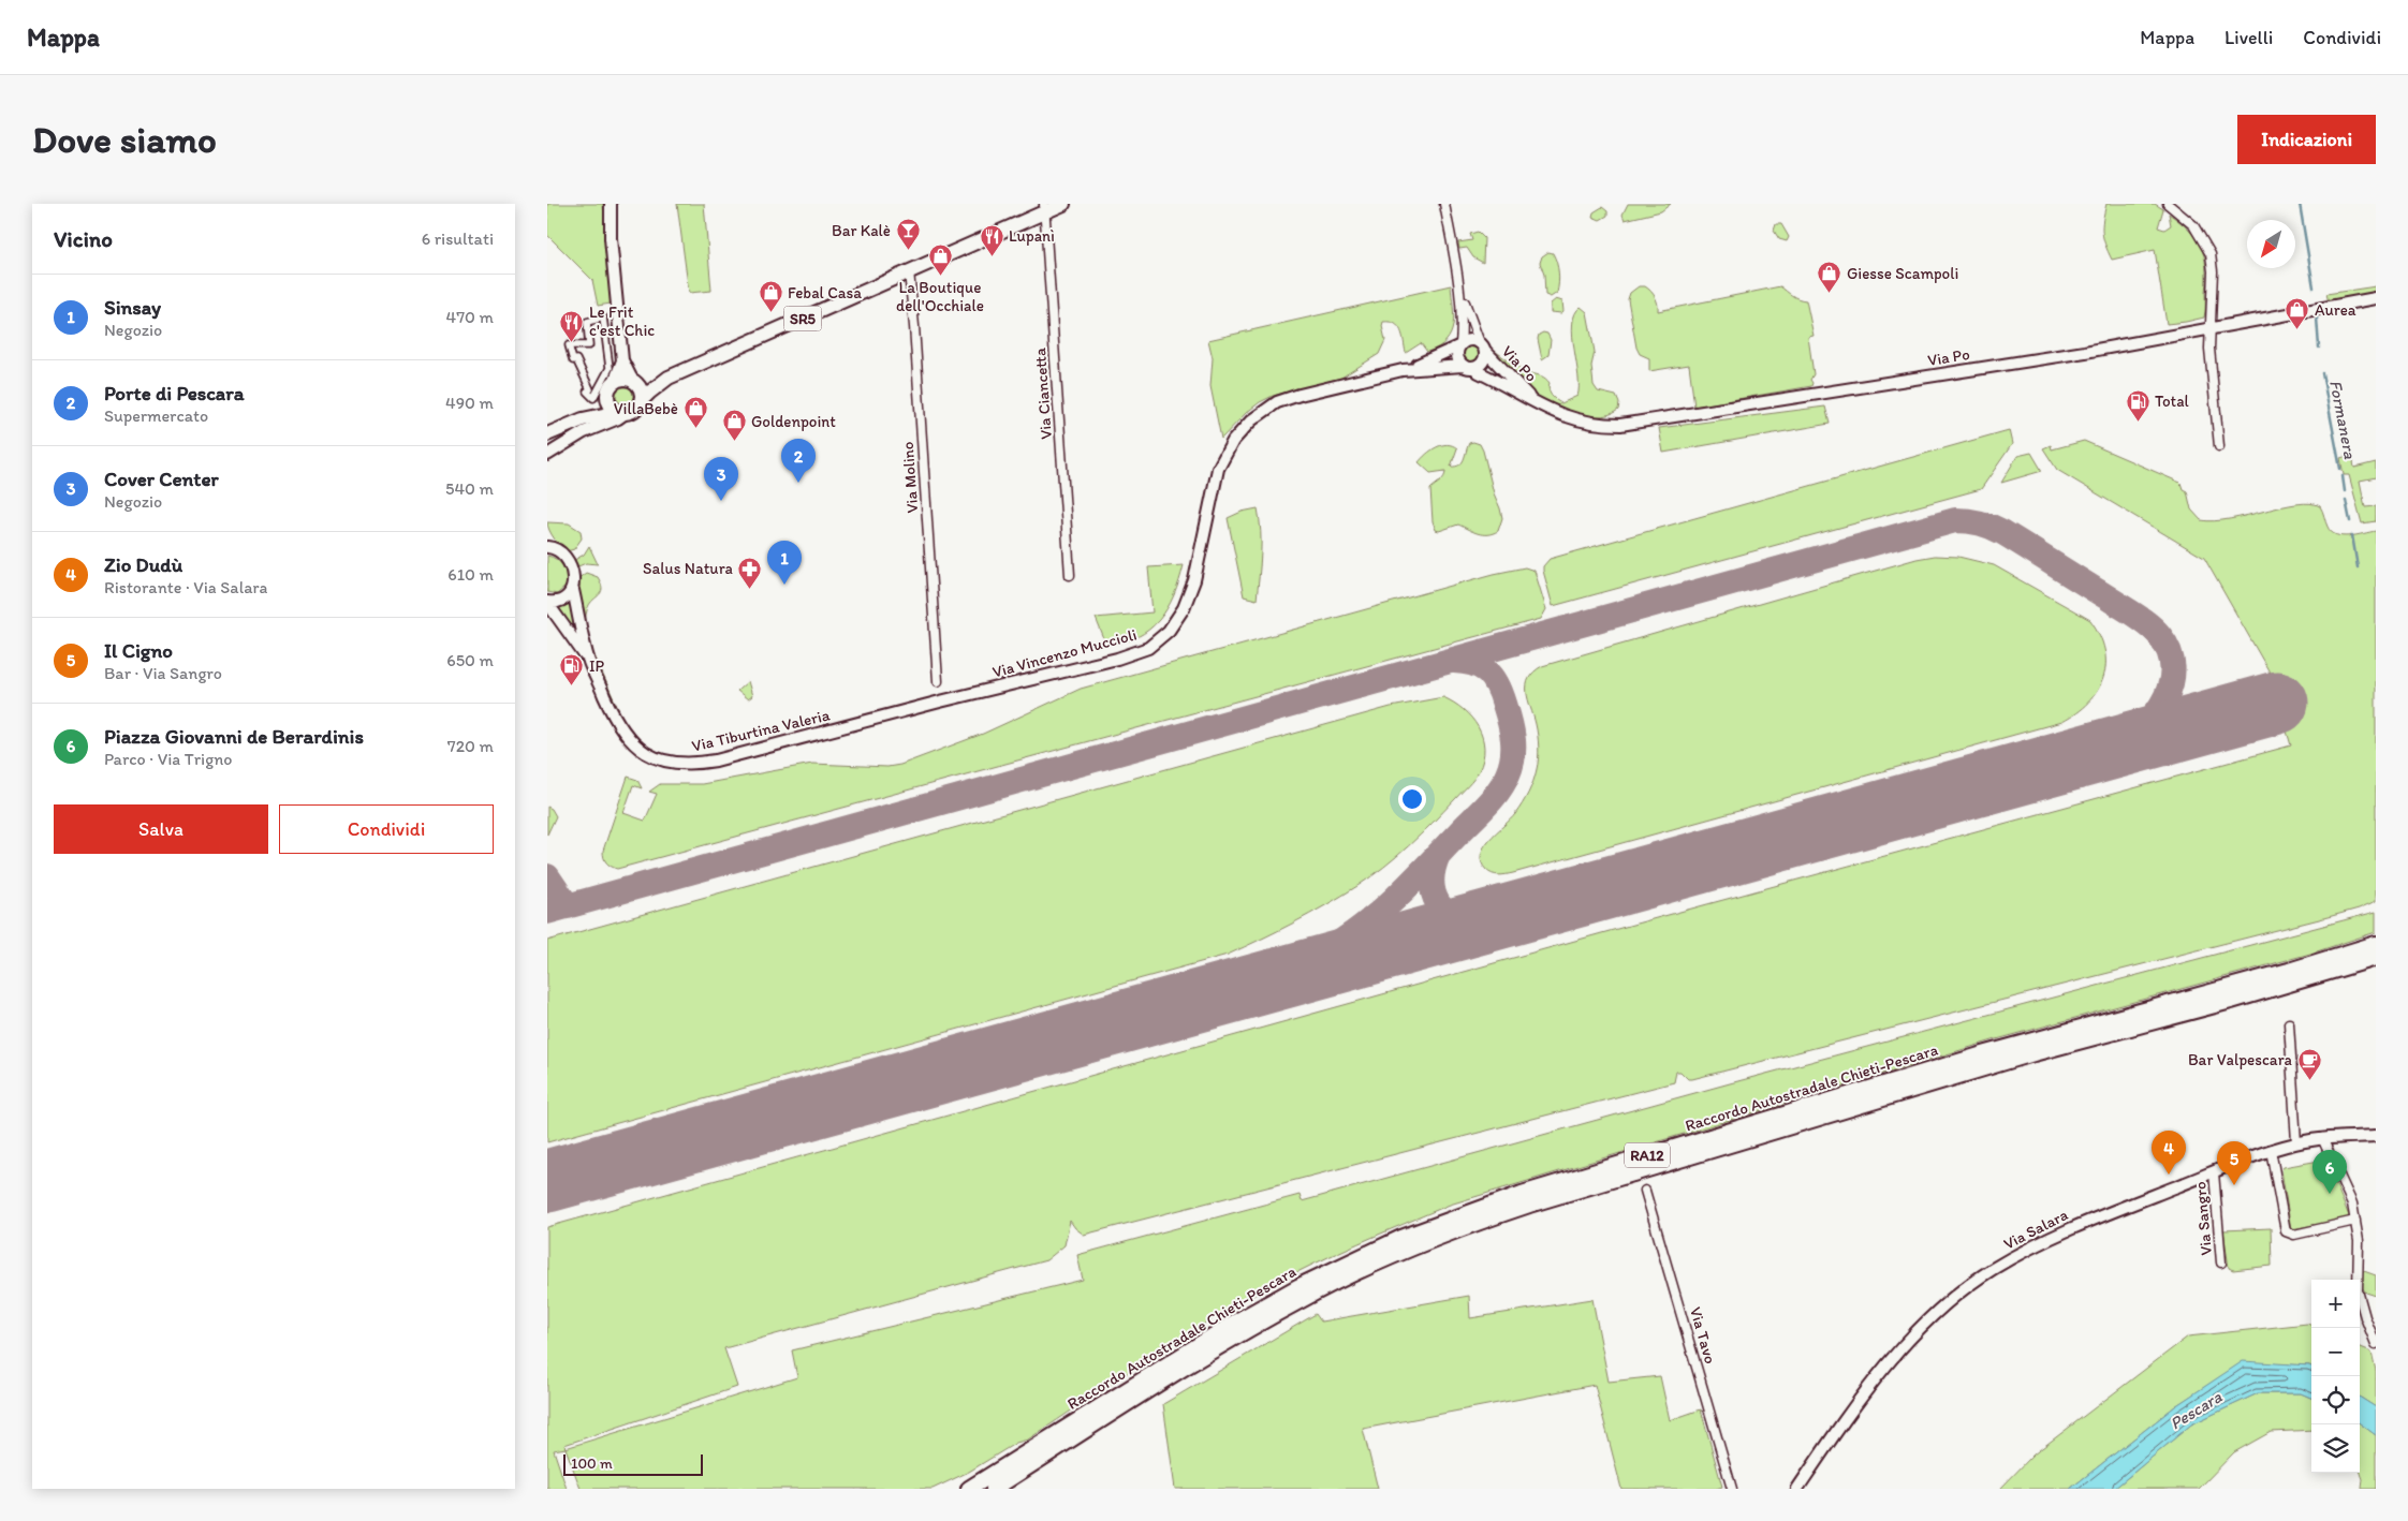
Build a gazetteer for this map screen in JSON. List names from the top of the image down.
{
  "streets": {
    "highway": ["Raccordo Autostradale Chieti-Pescara", "RA12"],
    "main road": ["SR5"],
    "street": [
      "Via Po",
      "Via Ciancetta",
      "Via Molino",
      "Via Vincenzo Muccioli",
      "Via Tiburtina Valeria",
      "Via Sangro",
      "Via Salara",
      "Via Tavo"
    ]
  },
  "crossings": [
    ["SR5", "Via Ciancetta"],
    ["SR5", "Via Molino"],
    ["Via Po", "Via Vincenzo Muccioli"],
    ["Via Vincenzo Muccioli", "Via Tiburtina Valeria"],
    ["Via Sangro", "Via Salara"]
  ],
  "water": ["Formanera", "Pescara"],
  "places": {
    "bar": ["Bar Kalè"],
    "restaurant": ["Lupanì", "Le Frit c'est Chic"],
    "shop": [
      "La Boutique dell'Occhiale",
      "Giesse Scampoli",
      "Febal Casa",
      "Aurea",
      "VillaBebè",
      "Goldenpoint"
    ],
    "fuel station": ["Total", "IP"],
    "pharmacy": ["Salus Natura"],
    "cafe": ["Bar Valpescara"]
  },
  "scale_bar": "100 m",
  "north": "bottom left",
  "page": {
    "header": "Mappa",
    "nav": ["Mappa", "Livelli", "Condividi"],
    "buttons": [
      "Indicazioni",
      ["Salva", "Condividi"]
    ],
    "title": "Dove siamo",
    "heading": ["Vicino", "6 risultati"],
    "list": [
      {
        "mark": "1",
        "name": "Sinsay",
        "note": "Negozio",
        "value": "470 m"
      },
      {
        "mark": "2",
        "name": "Porte di Pescara",
        "note": "Supermercato",
        "value": "490 m"
      },
      {
        "mark": "3",
        "name": "Cover Center",
        "note": "Negozio",
        "value": "540 m"
      },
      {
        "mark": "4",
        "name": "Zio Dudù",
        "note": "Ristorante · Via Salara",
        "value": "610 m"
      },
      {
        "mark": "5",
        "name": "Il Cigno",
        "note": "Bar · Via Sangro",
        "value": "650 m"
      },
      {
        "mark": "6",
        "name": "Piazza Giovanni de Berardinis",
        "note": "Parco · Via Trigno",
        "value": "720 m"
      }
    ],
    "pins": [
      "2",
      "3",
      "1",
      "4",
      "5",
      "6"
    ],
    "map_buttons": ["+", "−"],
    "scale": "100 m"
  }
}
